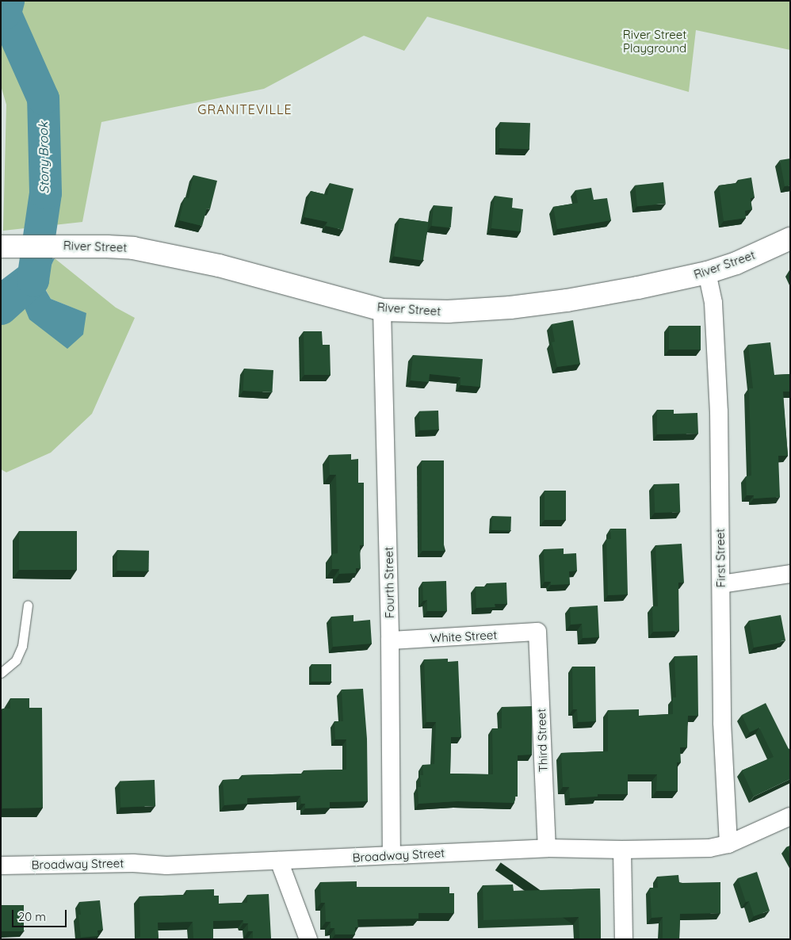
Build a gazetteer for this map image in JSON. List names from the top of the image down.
{
  "streets": {
    "main road": ["River Street"],
    "street": [
      "First Street",
      "Fourth Street",
      "White Street",
      "Third Street",
      "Broadway Street"
    ]
  },
  "crossings": [
    ["River Street", "First Street"],
    ["River Street", "Fourth Street"],
    ["First Street", "Broadway Street"],
    ["Fourth Street", "White Street"],
    ["Fourth Street", "Broadway Street"],
    ["White Street", "Third Street"],
    ["Third Street", "Broadway Street"]
  ],
  "districts": ["GRANITEVILLE"],
  "water": ["Stony Brook"],
  "parks": ["River Street Playground"],
  "scale_bar": "20 m"
}
